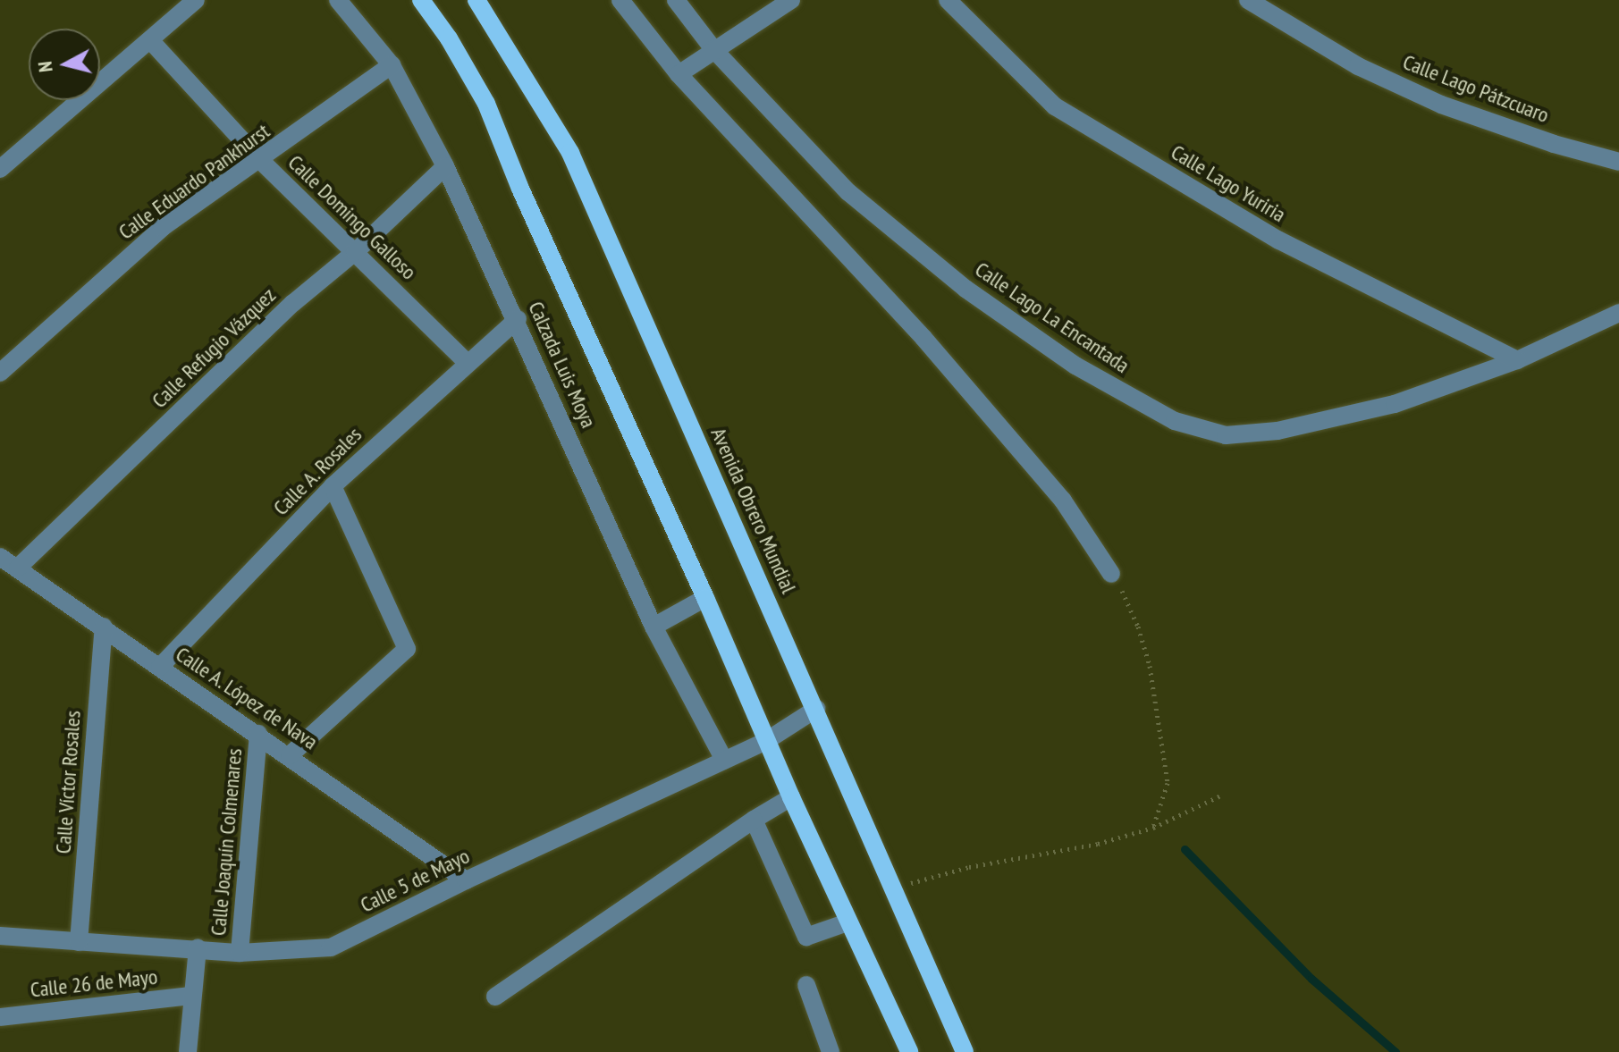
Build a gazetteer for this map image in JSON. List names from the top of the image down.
{
  "streets": {
    "main road": ["Avenida Obrero Mundial"],
    "street": [
      "Calle Lago Pátzcuaro",
      "Calle Eduardo Pankhurst",
      "Calle Lago Yuriria",
      "Calle Domingo Galloso",
      "Calle Lago La Encantada",
      "Calle Refugio Vázquez",
      "Calzada Luis Moya",
      "Calle A. Rosales",
      "Calle A. López de Nava",
      "Calle Víctor Rosales",
      "Calle Joaquín Colmenares",
      "Calle 5 de Mayo",
      "Calle 26 de Mayo"
    ]
  },
  "crossings": [
    ["Calle Eduardo Pankhurst", "Calle Domingo Galloso"],
    ["Calle Eduardo Pankhurst", "Calzada Luis Moya"],
    ["Calle Lago Yuriria", "Calle Lago La Encantada"],
    ["Calle Domingo Galloso", "Calle Refugio Vázquez"],
    ["Calle Domingo Galloso", "Calle A. Rosales"],
    ["Calle Refugio Vázquez", "Calzada Luis Moya"],
    ["Calle Refugio Vázquez", "Calle A. López de Nava"],
    ["Calzada Luis Moya", "Calle A. Rosales"],
    ["Calzada Luis Moya", "Calle 5 de Mayo"],
    ["Calle A. Rosales", "Calle A. López de Nava"],
    ["Avenida Obrero Mundial", "Calle 5 de Mayo"],
    ["Calle A. López de Nava", "Calle Víctor Rosales"],
    ["Calle A. López de Nava", "Calle Joaquín Colmenares"],
    ["Calle A. López de Nava", "Calle 5 de Mayo"],
    ["Calle Víctor Rosales", "Calle 5 de Mayo"],
    ["Calle Joaquín Colmenares", "Calle 5 de Mayo"]
  ],
  "north": "left"
}
